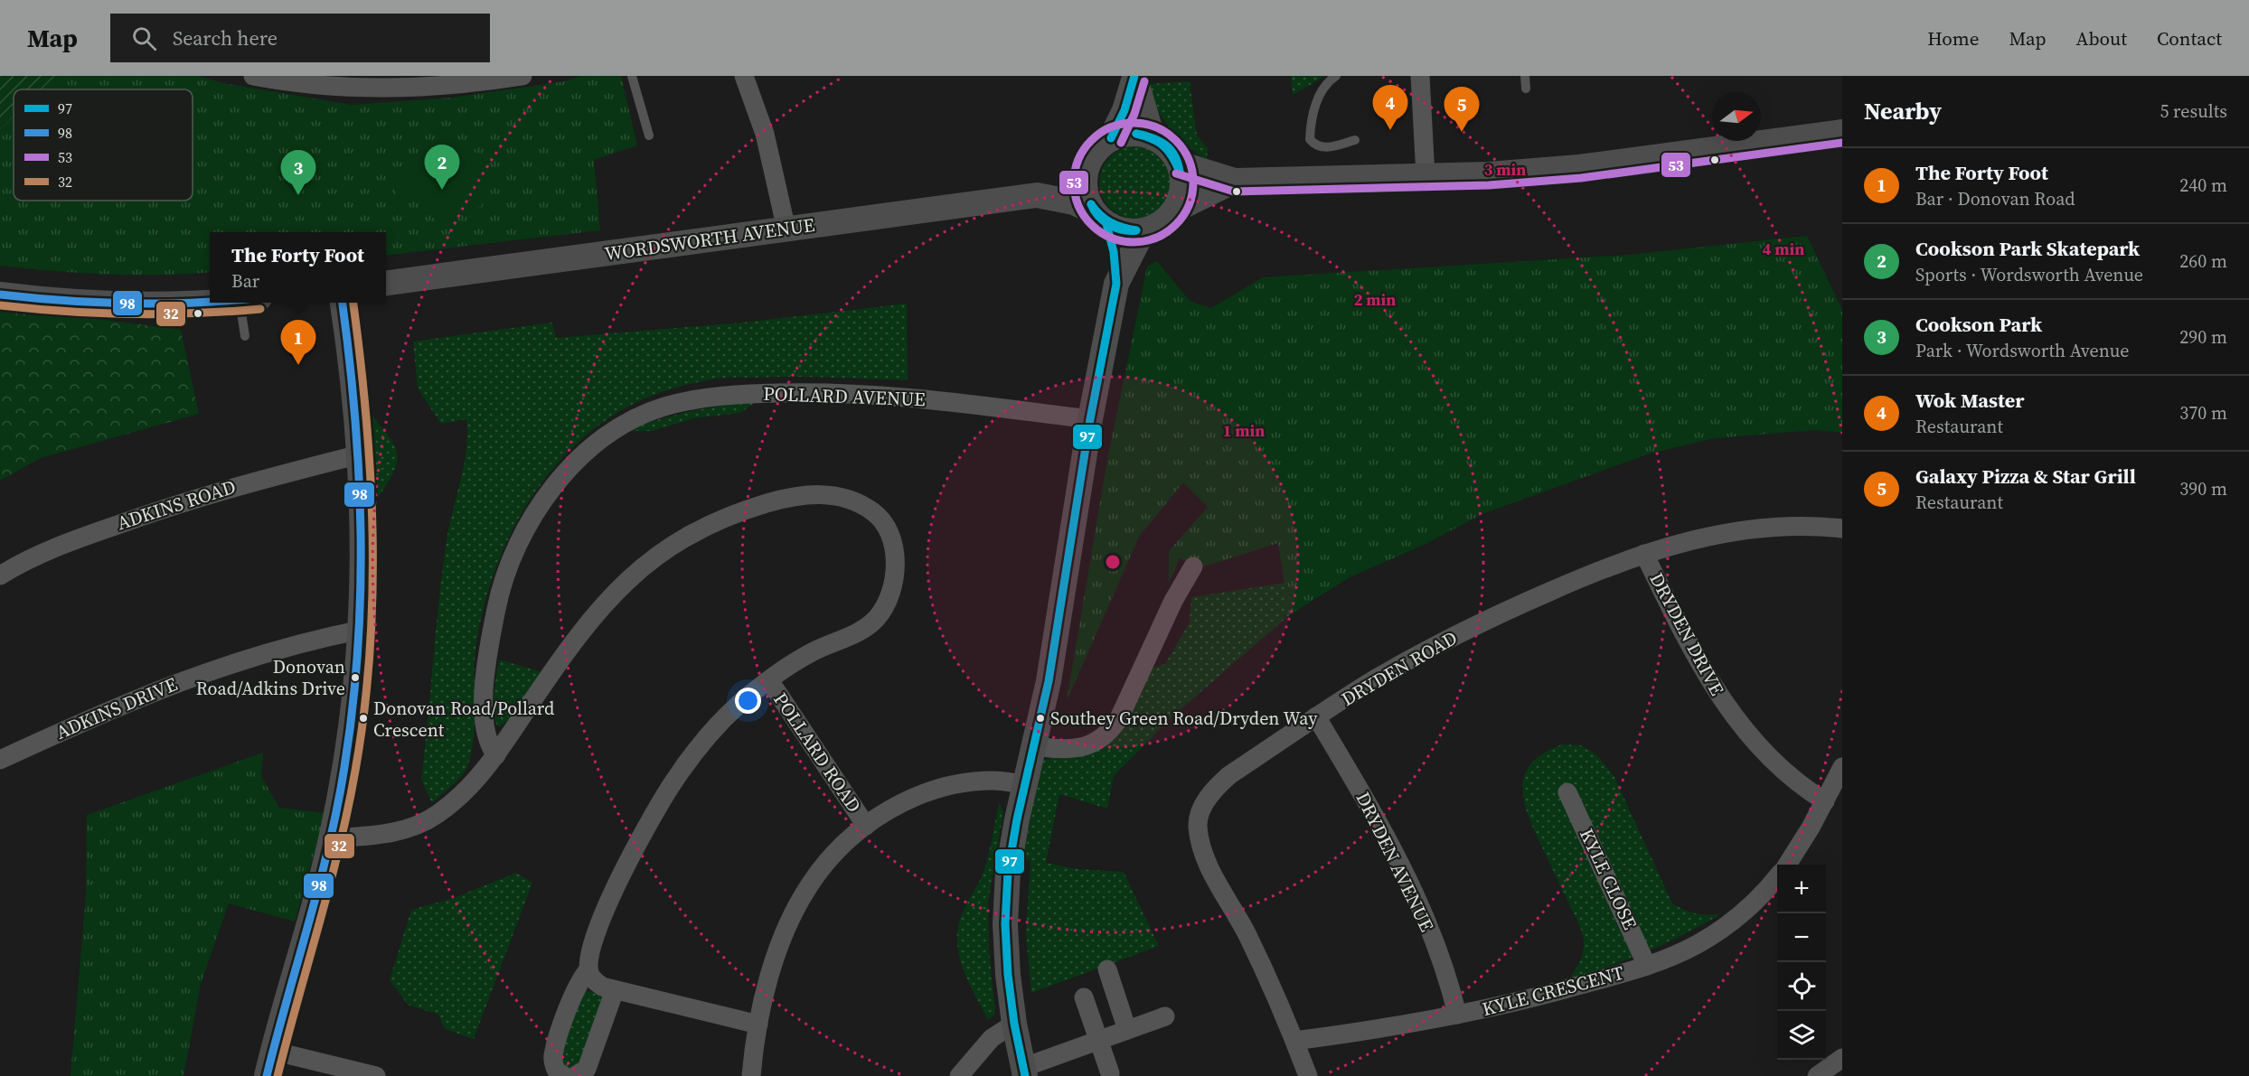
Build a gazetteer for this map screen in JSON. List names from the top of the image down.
{
  "streets": {
    "street": [
      "WORDSWORTH AVENUE",
      "POLLARD AVENUE",
      "ADKINS ROAD",
      "DRYDEN DRIVE",
      "DRYDEN ROAD",
      "ADKINS DRIVE",
      "POLLARD ROAD",
      "DRYDEN AVENUE",
      "KYLE CLOSE",
      "KYLE CRESCENT"
    ]
  },
  "crossings": [
    ["DRYDEN DRIVE", "DRYDEN ROAD"],
    ["DRYDEN ROAD", "DRYDEN AVENUE"],
    ["DRYDEN ROAD", "KYLE CRESCENT"],
    ["DRYDEN AVENUE", "KYLE CRESCENT"],
    ["KYLE CLOSE", "KYLE CRESCENT"]
  ],
  "places": ["Donovan Road/Adkins Drive", "Donovan Road/Pollard Crescent", "Southey Green Road/Dryden Way"],
  "lines": [
    "transit line 97",
    "transit line 53",
    "transit line 98",
    "transit line 32"
  ],
  "legend": [
    "97",
    "98",
    "53",
    "32"
  ],
  "north": "right",
  "page": {
    "header": "Map",
    "search": "Search here",
    "nav": [
      "Home",
      "Map",
      "About",
      "Contact"
    ],
    "heading": ["Nearby", "5 results"],
    "pins": [
      "4",
      "5",
      "2",
      "3",
      "1"
    ],
    "list": [
      {
        "mark": "1",
        "name": "The Forty Foot",
        "note": "Bar · Donovan Road",
        "value": "240 m"
      },
      {
        "mark": "2",
        "name": "Cookson Park Skatepark",
        "note": "Sports · Wordsworth Avenue",
        "value": "260 m"
      },
      {
        "mark": "3",
        "name": "Cookson Park",
        "note": "Park · Wordsworth Avenue",
        "value": "290 m"
      },
      {
        "mark": "4",
        "name": "Wok Master",
        "note": "Restaurant",
        "value": "370 m"
      },
      {
        "mark": "5",
        "name": "Galaxy Pizza & Star Grill",
        "note": "Restaurant",
        "value": "390 m"
      }
    ],
    "popup": ["The Forty Foot", "Bar"],
    "map_buttons": ["+", "−"]
  },
  "rings": [
    "3 min",
    "4 min",
    "2 min",
    "1 min"
  ]
}
